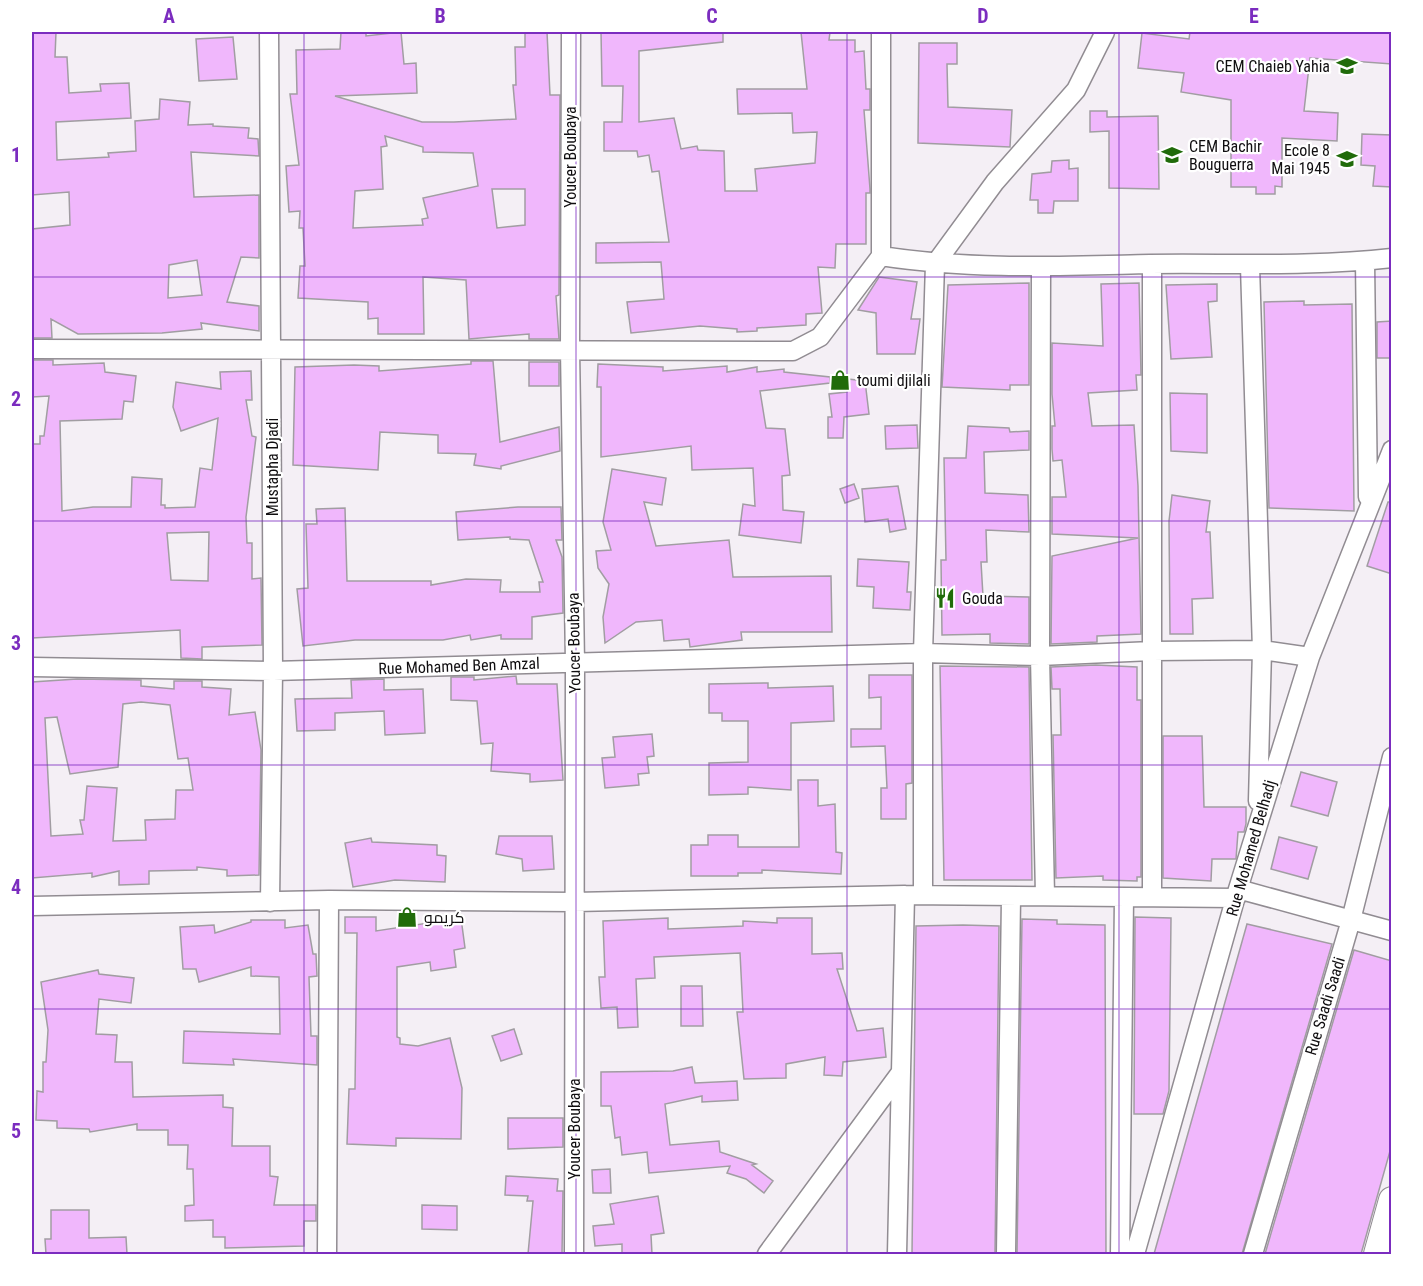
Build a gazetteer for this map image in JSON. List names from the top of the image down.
{
  "streets": {
    "street": [
      "Youcer Boubaya",
      "Mustapha Djadi",
      "Rue Mohamed Ben Amzal",
      "Rue Mohamed Belhadj",
      "Rue Saadi Saadi"
    ]
  },
  "crossings": [
    ["Youcer Boubaya", "Rue Mohamed Ben Amzal"],
    ["Mustapha Djadi", "Rue Mohamed Ben Amzal"],
    ["Rue Mohamed Ben Amzal", "Rue Mohamed Belhadj"]
  ],
  "places": {
    "school or university": ["CEM Chaieb Yahia", "CEM Bachir Bouguerra", "Ecole 8 Mai 1945"],
    "shop": ["toumi djilali", "كريمو"],
    "restaurant": ["Gouda"]
  },
  "grid": {
    "columns": [
      "A",
      "B",
      "C",
      "D",
      "E"
    ],
    "rows": [
      "1",
      "2",
      "3",
      "4",
      "5"
    ]
  }
}
